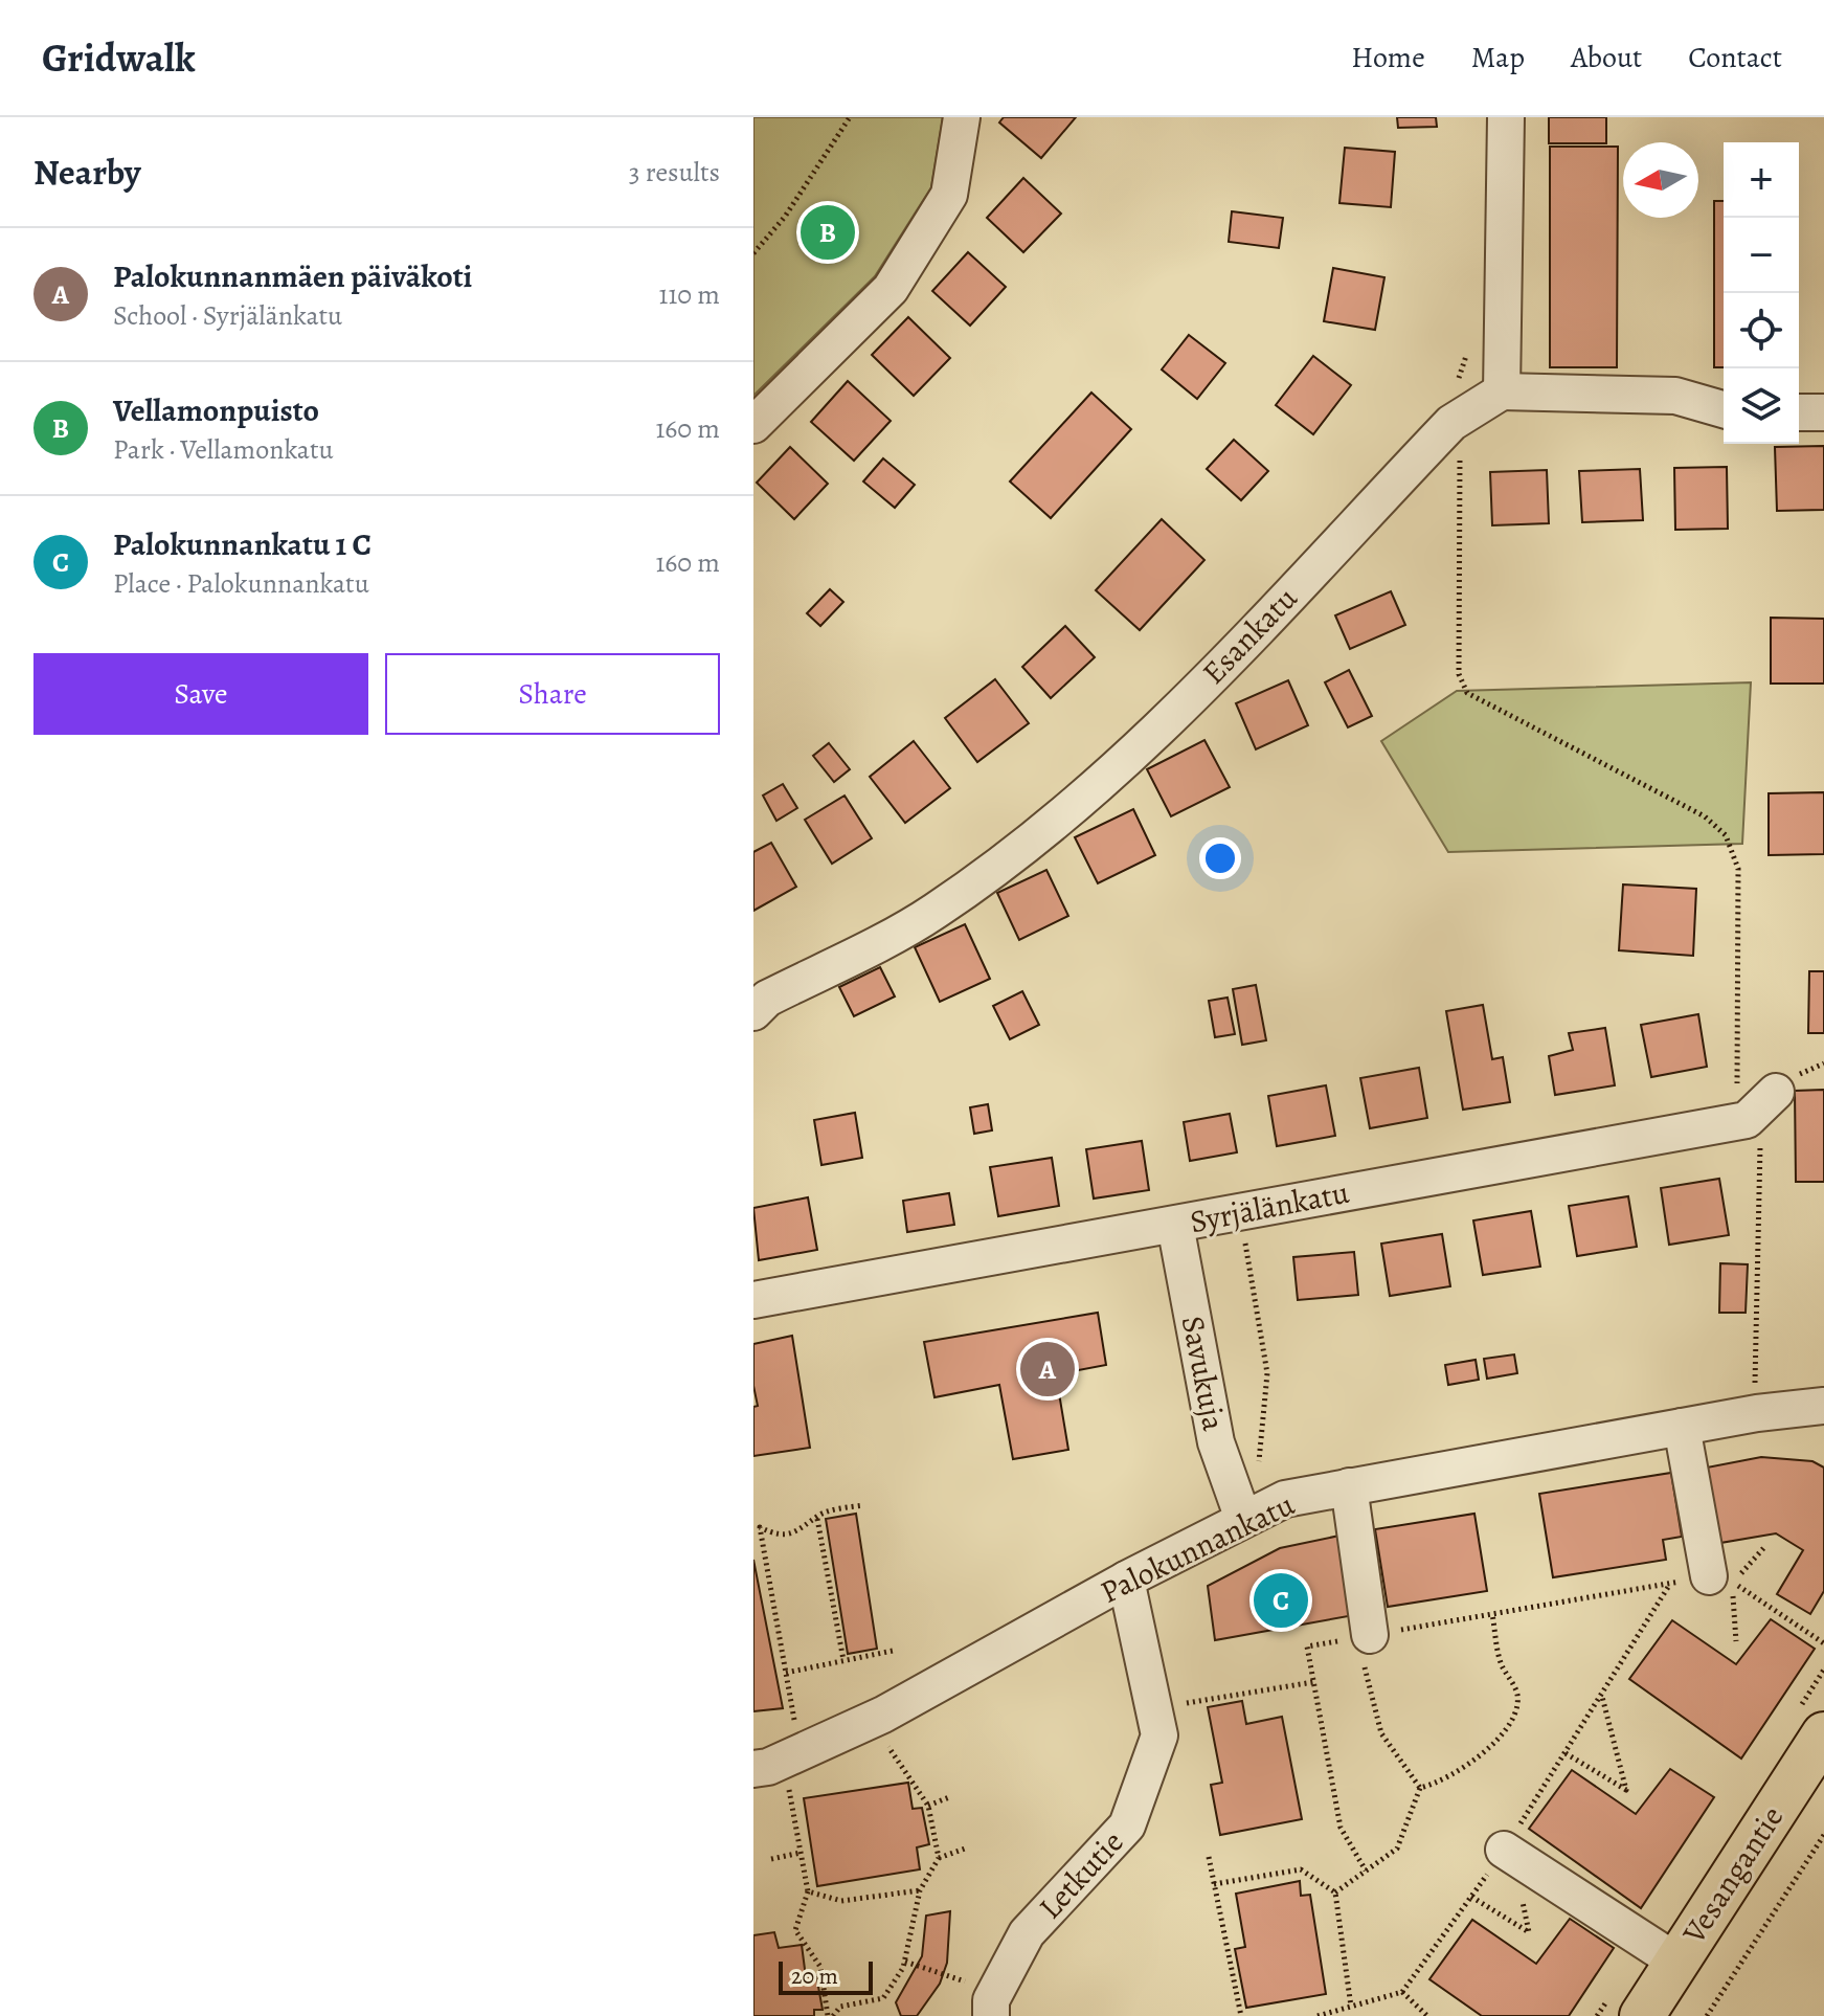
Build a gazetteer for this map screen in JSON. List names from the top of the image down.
{
  "streets": {
    "main road": ["Vesangantie"],
    "street": [
      "Esankatu",
      "Syrjälänkatu",
      "Savukuja",
      "Palokunnankatu",
      "Letkutie"
    ]
  },
  "crossings": [
    ["Syrjälänkatu", "Savukuja"],
    ["Savukuja", "Palokunnankatu"],
    ["Palokunnankatu", "Letkutie"]
  ],
  "scale_bar": "20 m",
  "north": "left",
  "page": {
    "header": "Gridwalk",
    "nav": [
      "Home",
      "Map",
      "About",
      "Contact"
    ],
    "heading": ["Nearby", "3 results"],
    "map_buttons": ["+", "−"],
    "pins": ["B", "A", "C"],
    "list": [
      {
        "mark": "A",
        "name": "Palokunnanmäen päiväkoti",
        "note": "School · Syrjälänkatu",
        "value": "110 m"
      },
      {
        "mark": "B",
        "name": "Vellamonpuisto",
        "note": "Park · Vellamonkatu",
        "value": "160 m"
      },
      {
        "mark": "C",
        "name": "Palokunnankatu 1 C",
        "note": "Place · Palokunnankatu",
        "value": "160 m"
      }
    ],
    "buttons": ["Save", "Share"],
    "scale": "20 m"
  }
}
